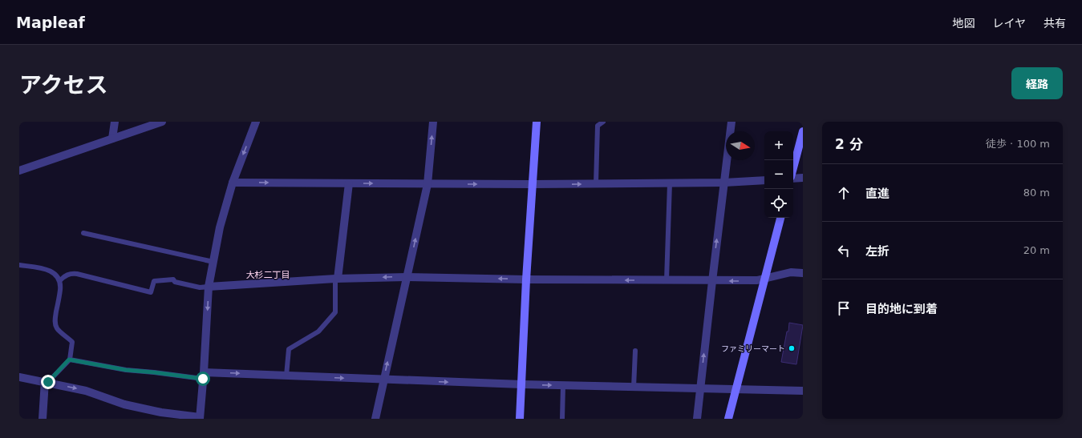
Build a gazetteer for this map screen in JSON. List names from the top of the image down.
{
  "districts": ["大杉二丁目"],
  "places": ["ファミリーマート"],
  "north": "right",
  "page": {
    "header": "Mapleaf",
    "nav": ["地図", "レイヤ", "共有"],
    "title": "アクセス",
    "buttons": "経路",
    "heading": ["2 分", "徒歩 · 100 m"],
    "map_buttons": ["+", "−"],
    "list": [
      ["直進", "80 m"],
      ["左折", "20 m"],
      "目的地に到着"
    ]
  }
}
